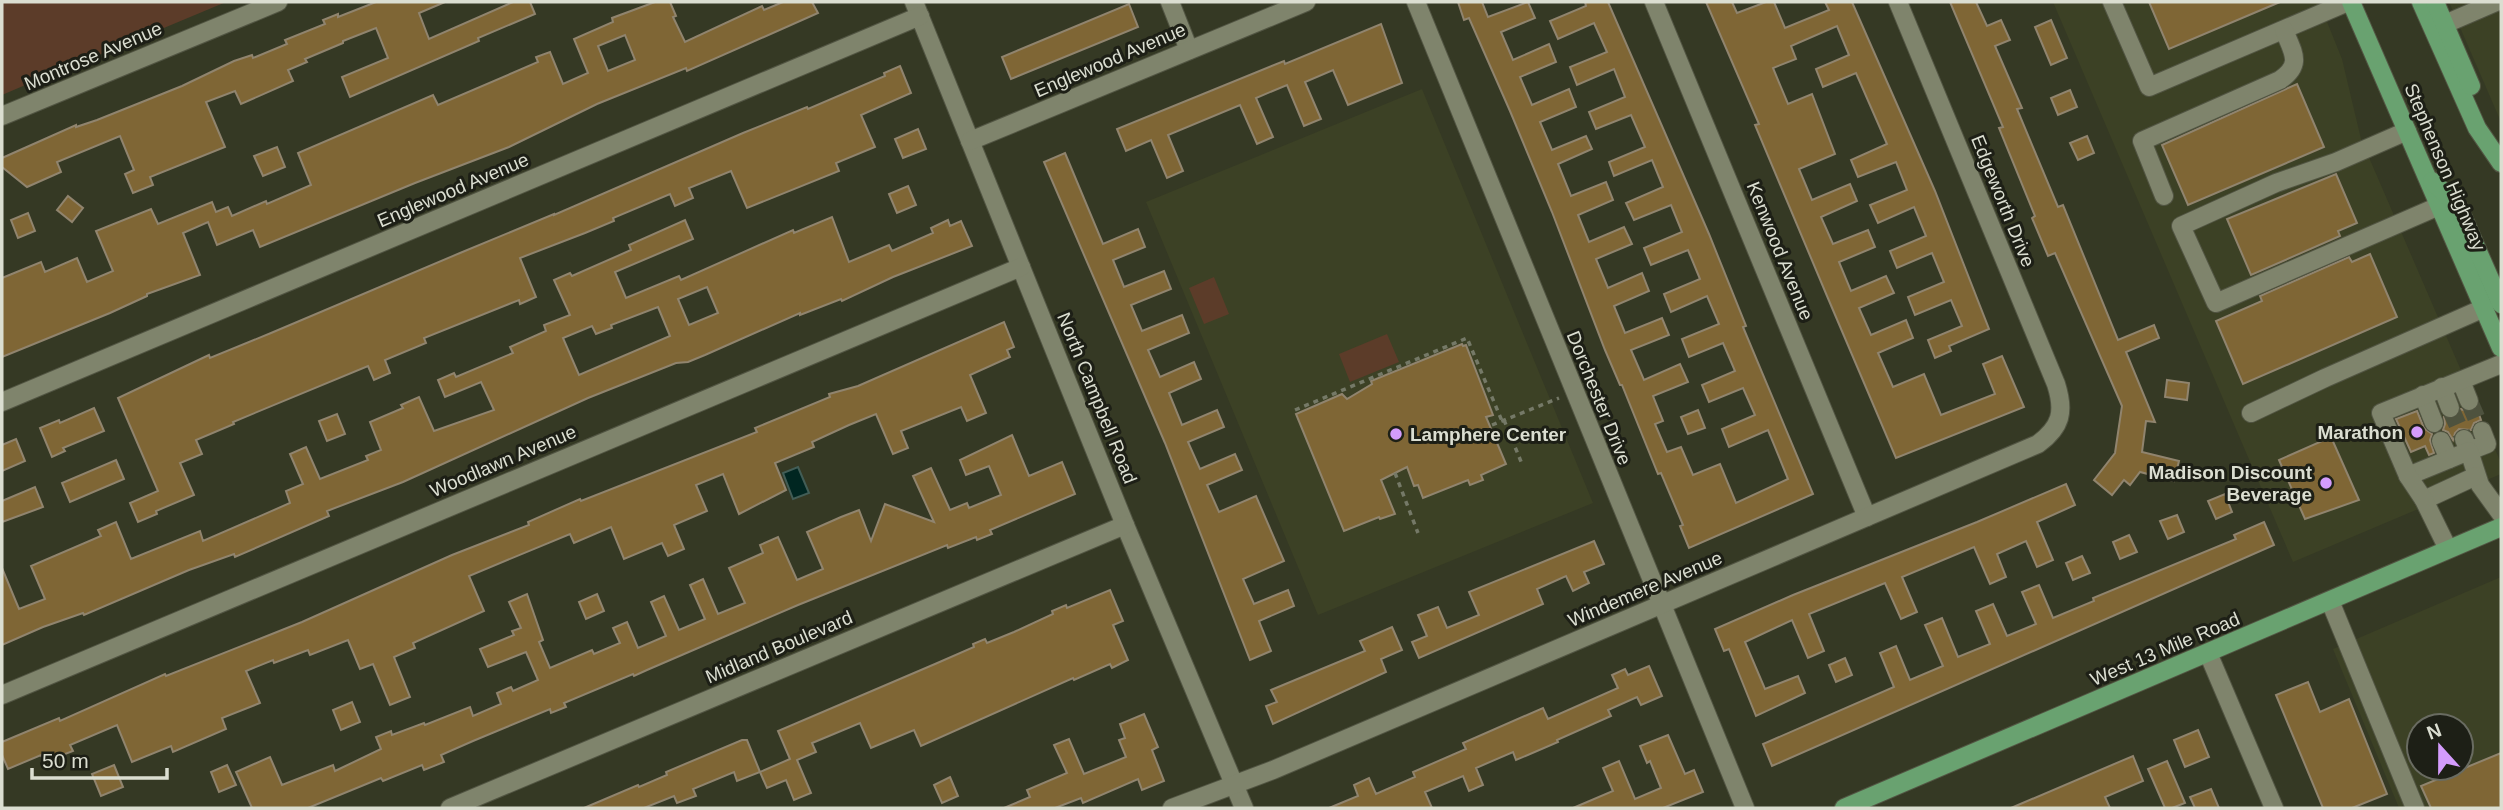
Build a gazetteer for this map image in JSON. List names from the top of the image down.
{
  "streets": {
    "main road": ["Stephenson Highway", "West 13 Mile Road"],
    "street": [
      "Montrose Avenue",
      "Englewood Avenue",
      "Edgeworth Drive",
      "Kenwood Avenue",
      "North Campbell Road",
      "Dorchester Drive",
      "Woodlawn Avenue",
      "Windemere Avenue",
      "Midland Boulevard"
    ]
  },
  "crossings": [
    ["Englewood Avenue", "North Campbell Road"],
    ["Edgeworth Drive", "Windemere Avenue"],
    ["Kenwood Avenue", "Windemere Avenue"],
    ["North Campbell Road", "Woodlawn Avenue"],
    ["North Campbell Road", "Windemere Avenue"],
    ["North Campbell Road", "Midland Boulevard"],
    ["Dorchester Drive", "Windemere Avenue"]
  ],
  "places": ["Marathon", "Lamphere Center", "Madison Discount Beverage"],
  "scale_bar": "50 m",
  "north": "top"
}
